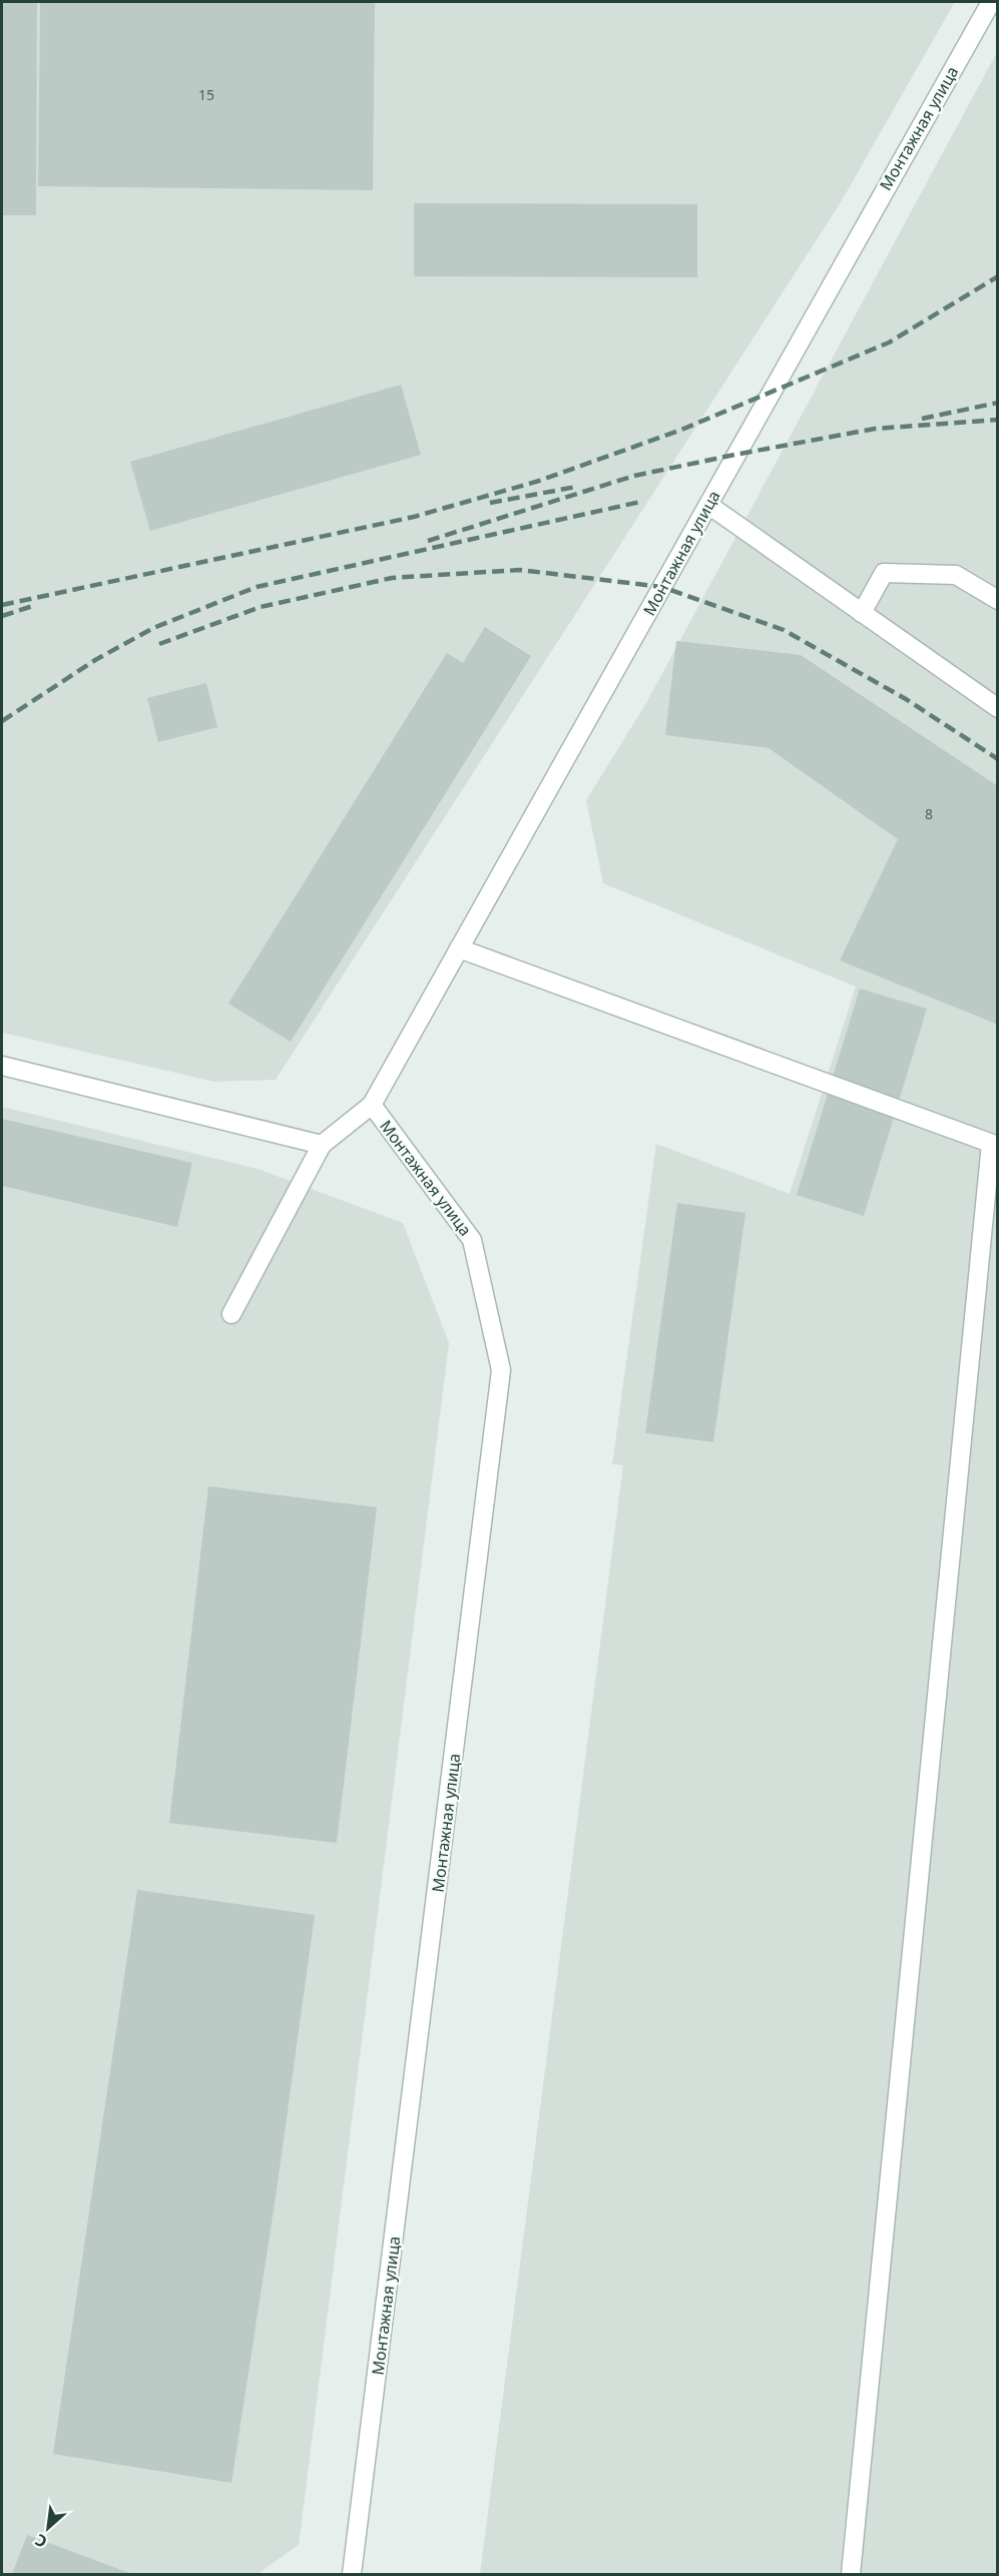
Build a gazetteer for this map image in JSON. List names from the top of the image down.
{
  "streets": {
    "street": ["Монтажная улица"]
  },
  "house_numbers": ["15", "8"],
  "north": "bottom left"
}
